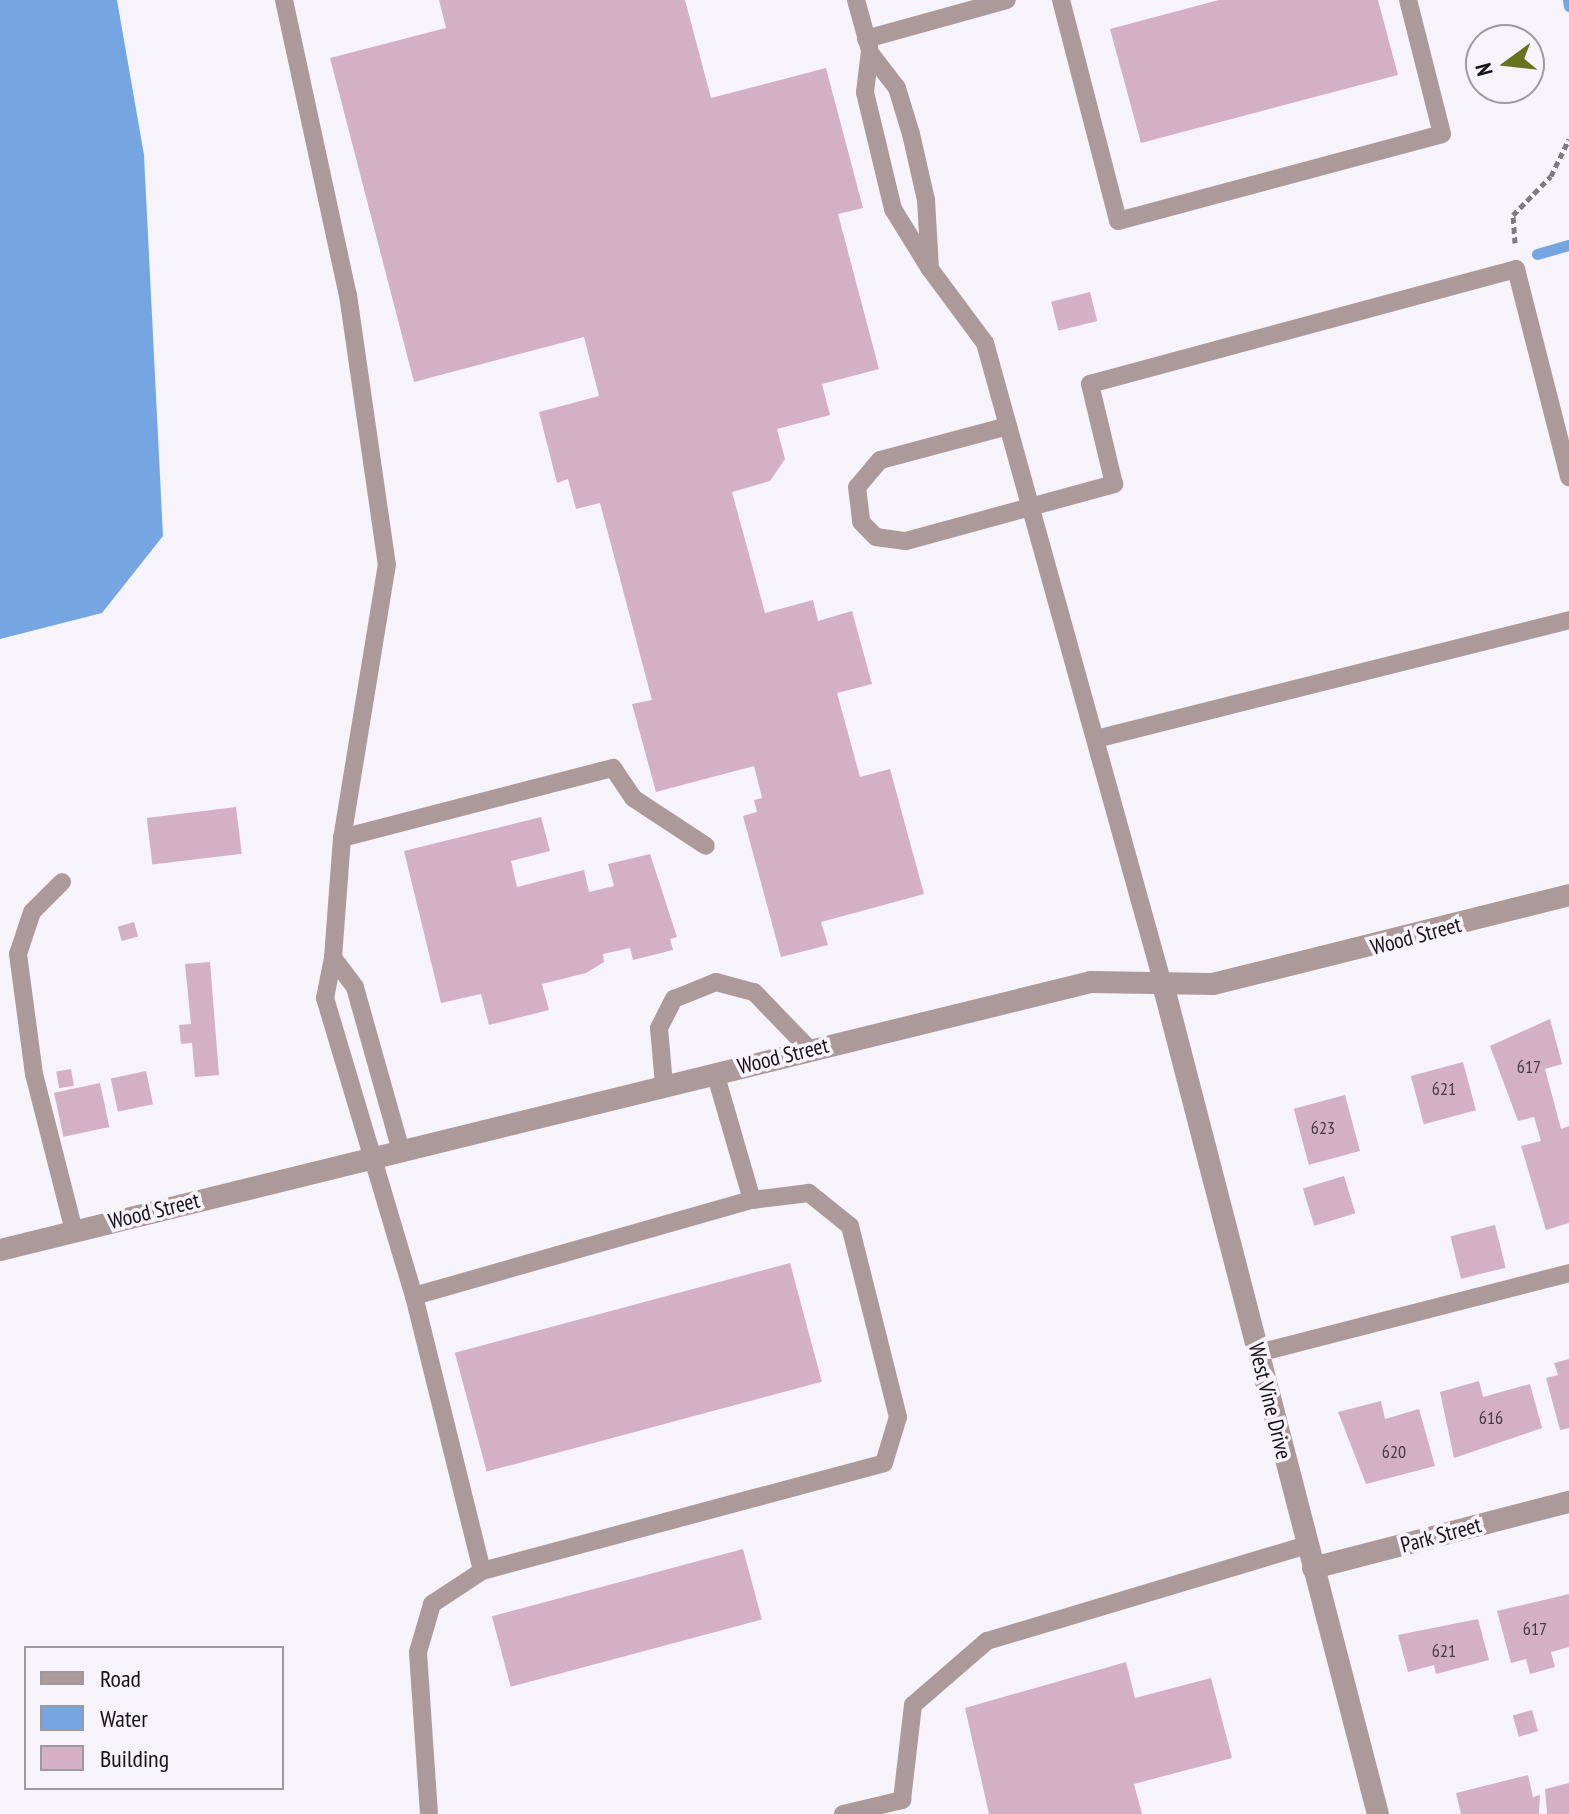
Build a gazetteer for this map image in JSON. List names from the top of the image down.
{
  "streets": {
    "street": ["Wood Street", "West Vine Drive", "Park Street"]
  },
  "crossings": [
    ["Wood Street", "West Vine Drive"],
    ["West Vine Drive", "Park Street"]
  ],
  "house_numbers": [
    "617",
    "621",
    "623",
    "616",
    "620",
    "617",
    "621"
  ],
  "legend": ["Road", "Water", "Building"],
  "north": "left"
}
